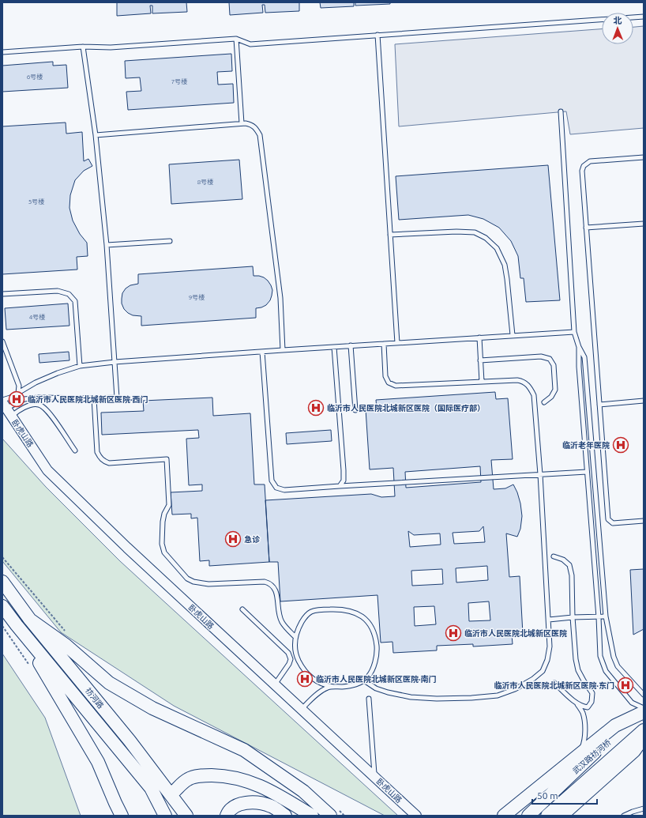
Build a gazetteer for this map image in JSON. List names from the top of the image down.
{
  "streets": {
    "main road": ["祊河路", "武汉路祊河桥"],
    "street": ["卧虎山路"]
  },
  "places": {
    "hospital": [
      "临沂市人民医院北城新区医院·西门",
      "临沂市人民医院北城新区医院（国际医疗部）",
      "临沂老年医院",
      "急诊",
      "临沂市人民医院北城新区医院",
      "临沂市人民医院北城新区医院·南门",
      "临沂市人民医院北城新区医院·东门"
    ]
  },
  "house_numbers": [
    "6号楼",
    "7号楼",
    "8号楼",
    "5号楼",
    "9号楼",
    "4号楼"
  ],
  "scale_bar": "50 m",
  "north": "top"
}
